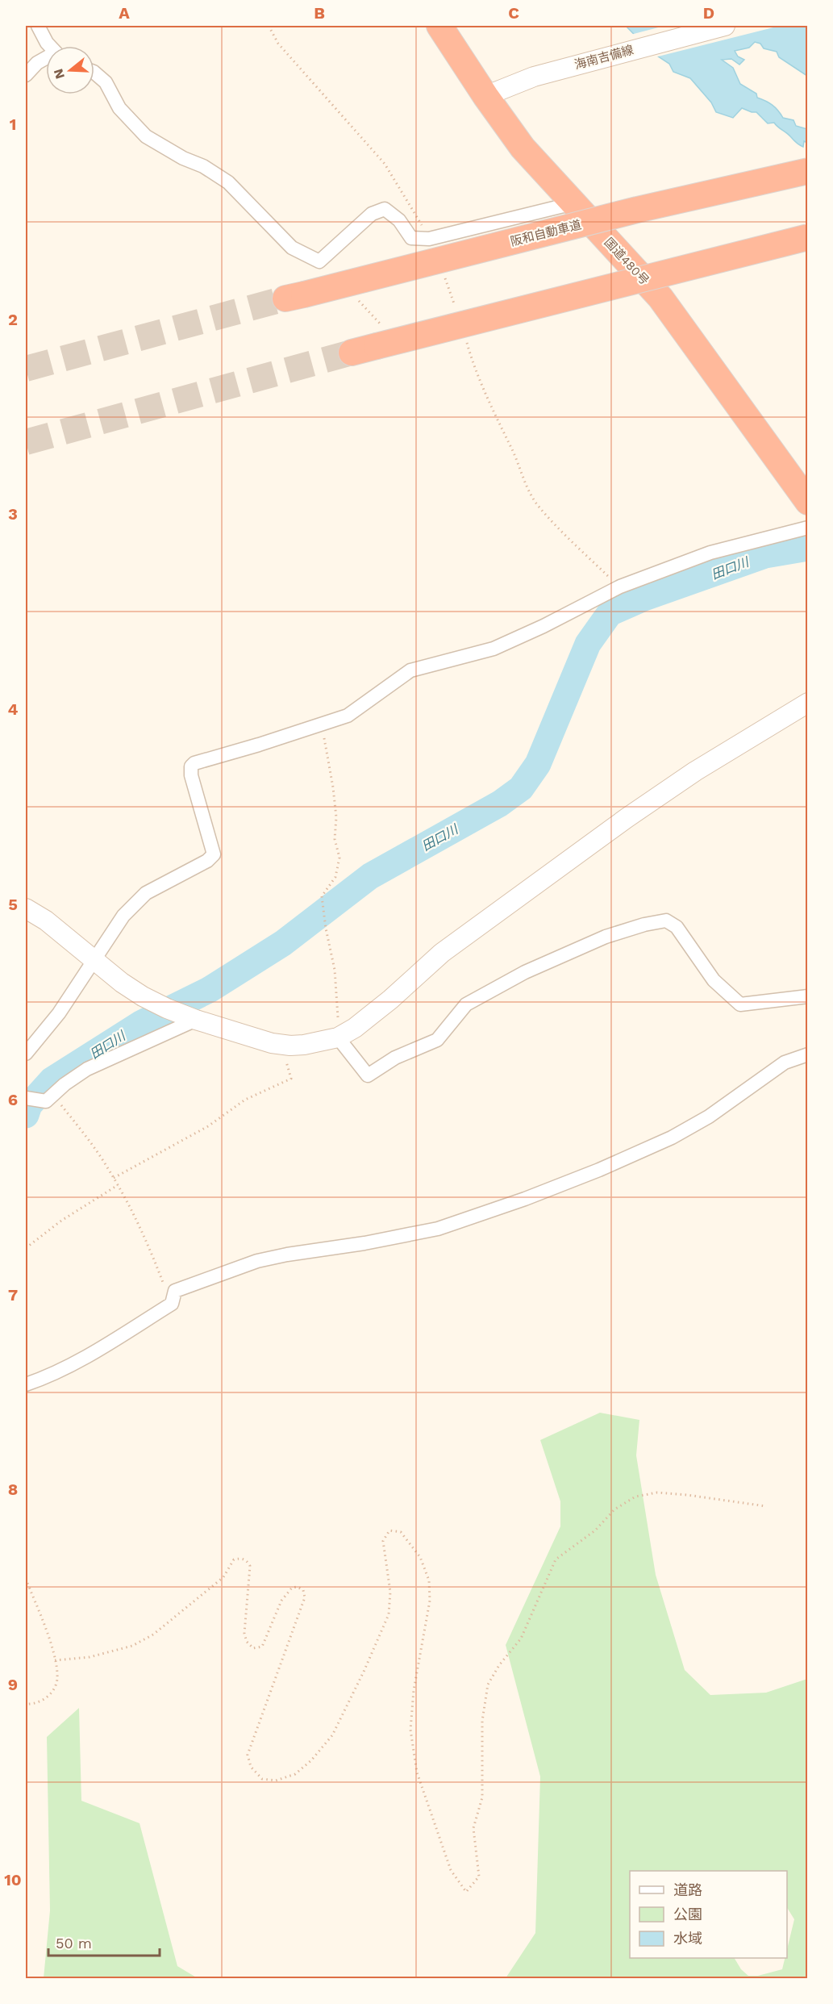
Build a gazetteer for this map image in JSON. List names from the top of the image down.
{
  "streets": {
    "highway": ["阪和自動車道", "国道480号"],
    "street": ["海南吉備線"]
  },
  "crossings": [
    ["海南吉備線", "国道480号"]
  ],
  "water": ["田口川"],
  "legend": ["道路", "公園", "水域"],
  "scale_bar": "50 m",
  "north": "left",
  "grid": {
    "columns": [
      "A",
      "B",
      "C",
      "D"
    ],
    "rows": [
      "1",
      "2",
      "3",
      "4",
      "5",
      "6",
      "7",
      "8",
      "9",
      "10"
    ]
  }
}
